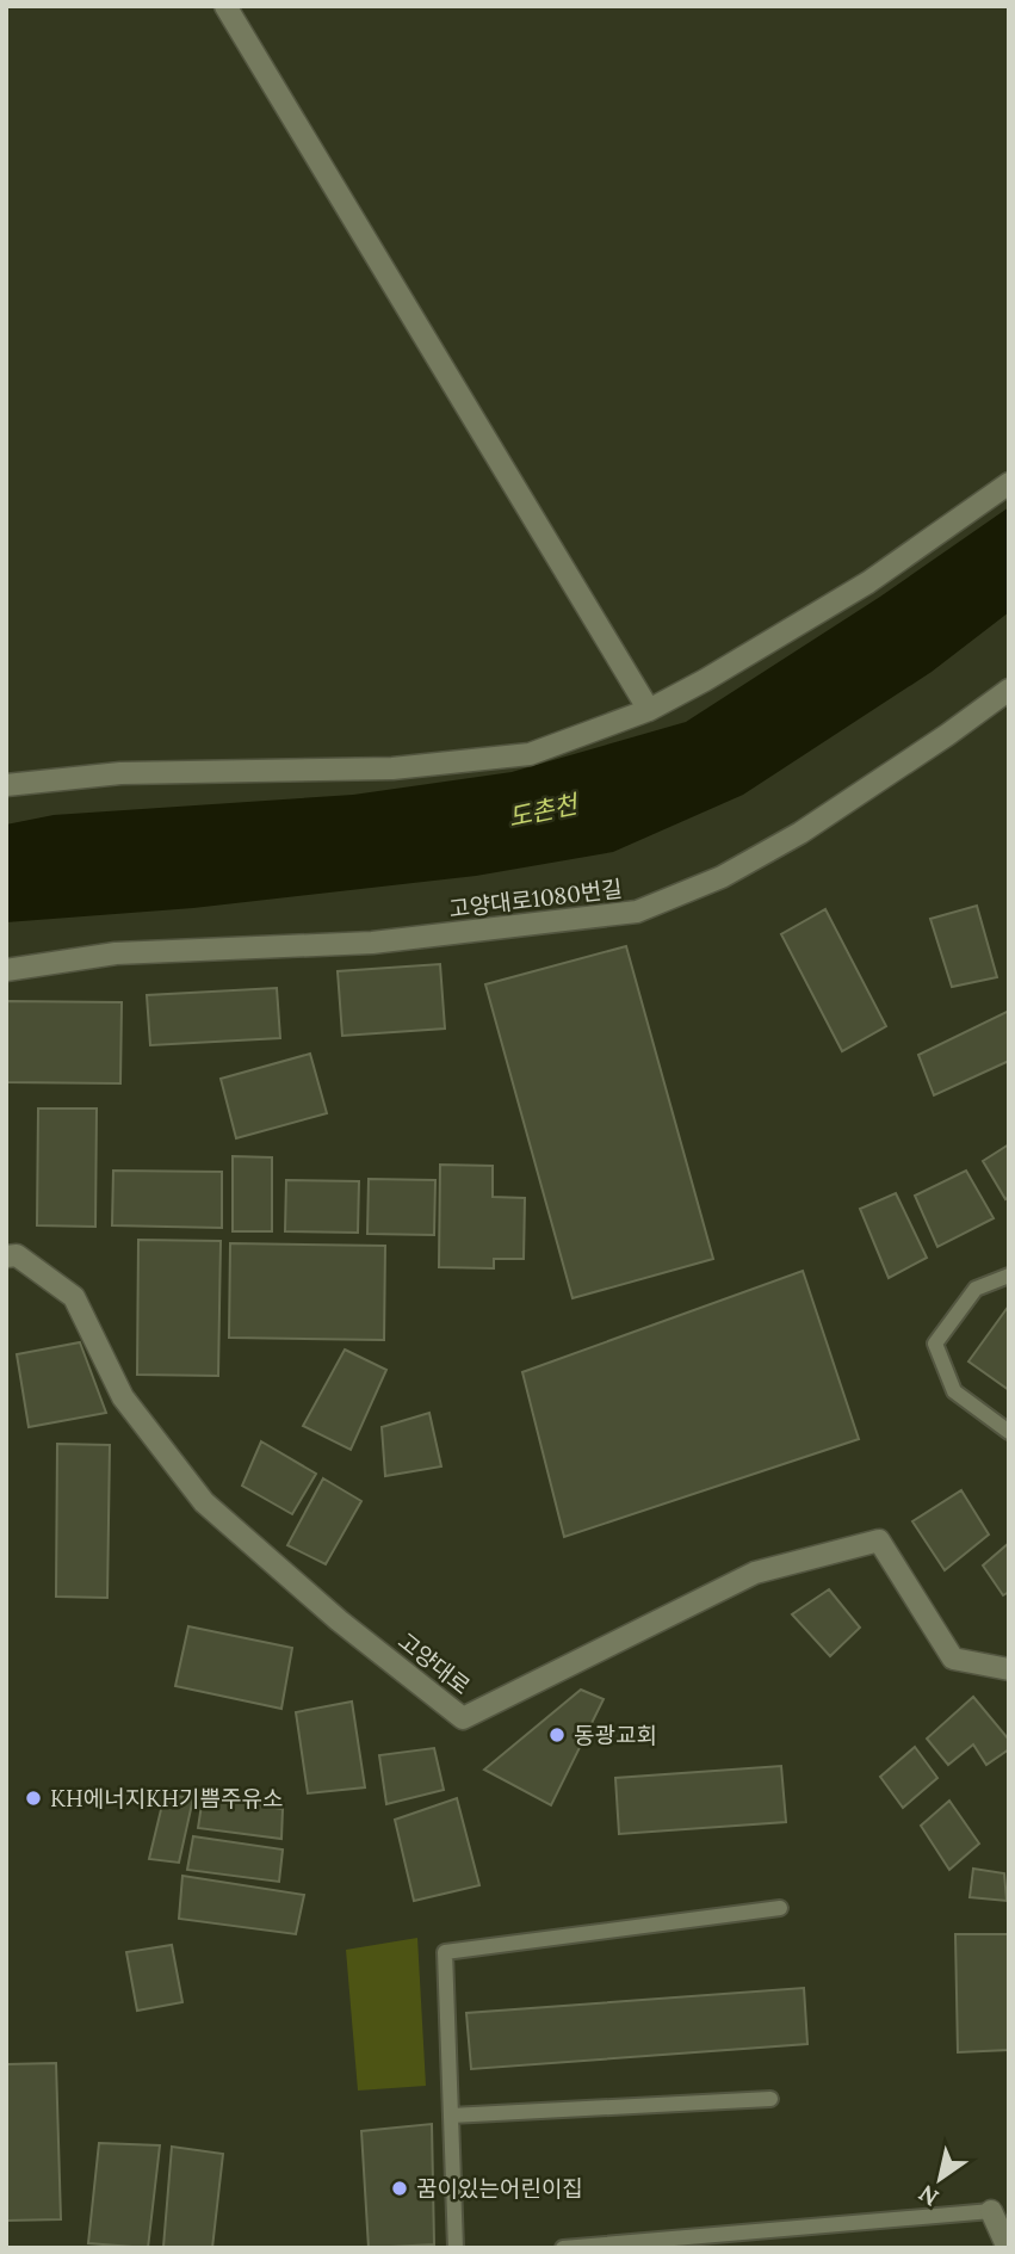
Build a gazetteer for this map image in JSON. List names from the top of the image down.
{
  "streets": {
    "street": ["고양대로1080번길", "고양대로"]
  },
  "water": ["도촌천"],
  "places": ["동광교회", "KH에너지KH기쁨주유소", "꿈이있는어린이집"],
  "north": "bottom left"
}
